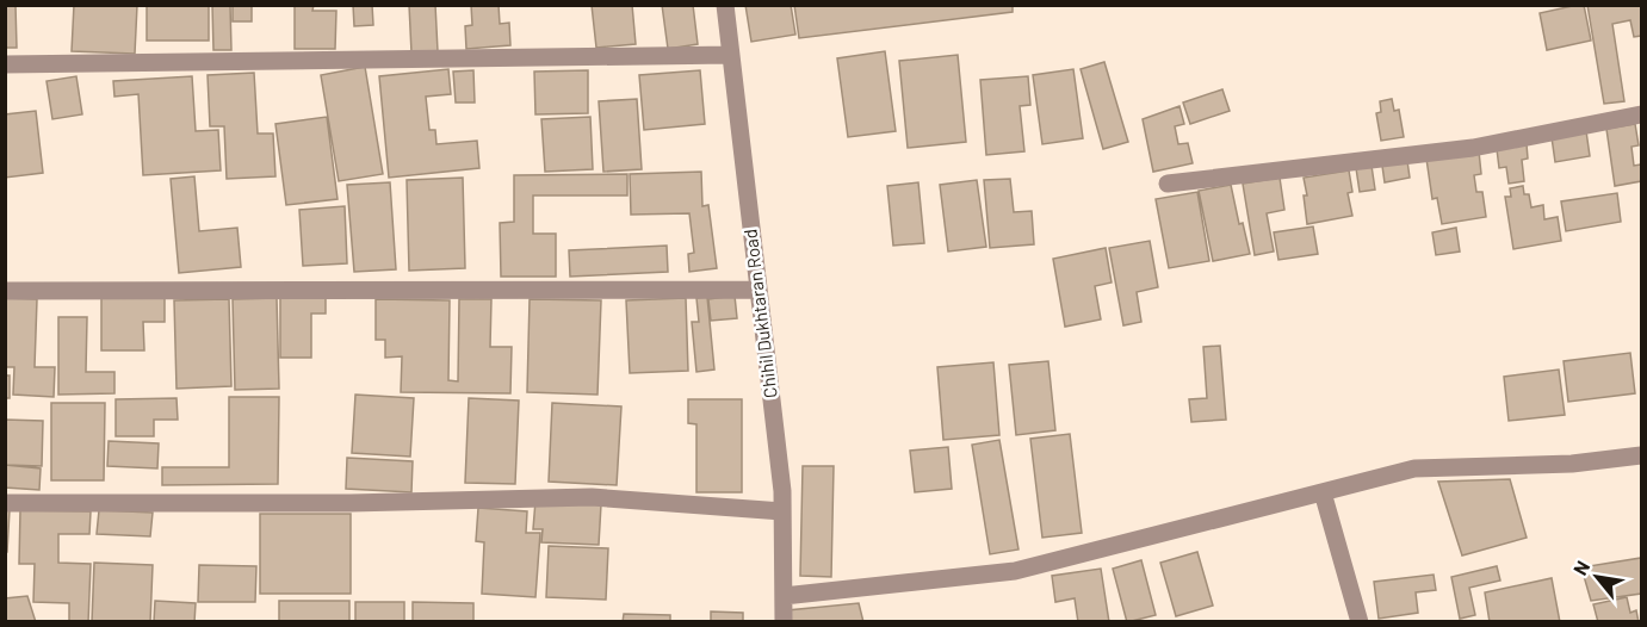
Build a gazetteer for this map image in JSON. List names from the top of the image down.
{
  "streets": {
    "street": ["Chihil Dukhtaran Road"]
  },
  "north": "top left"
}
